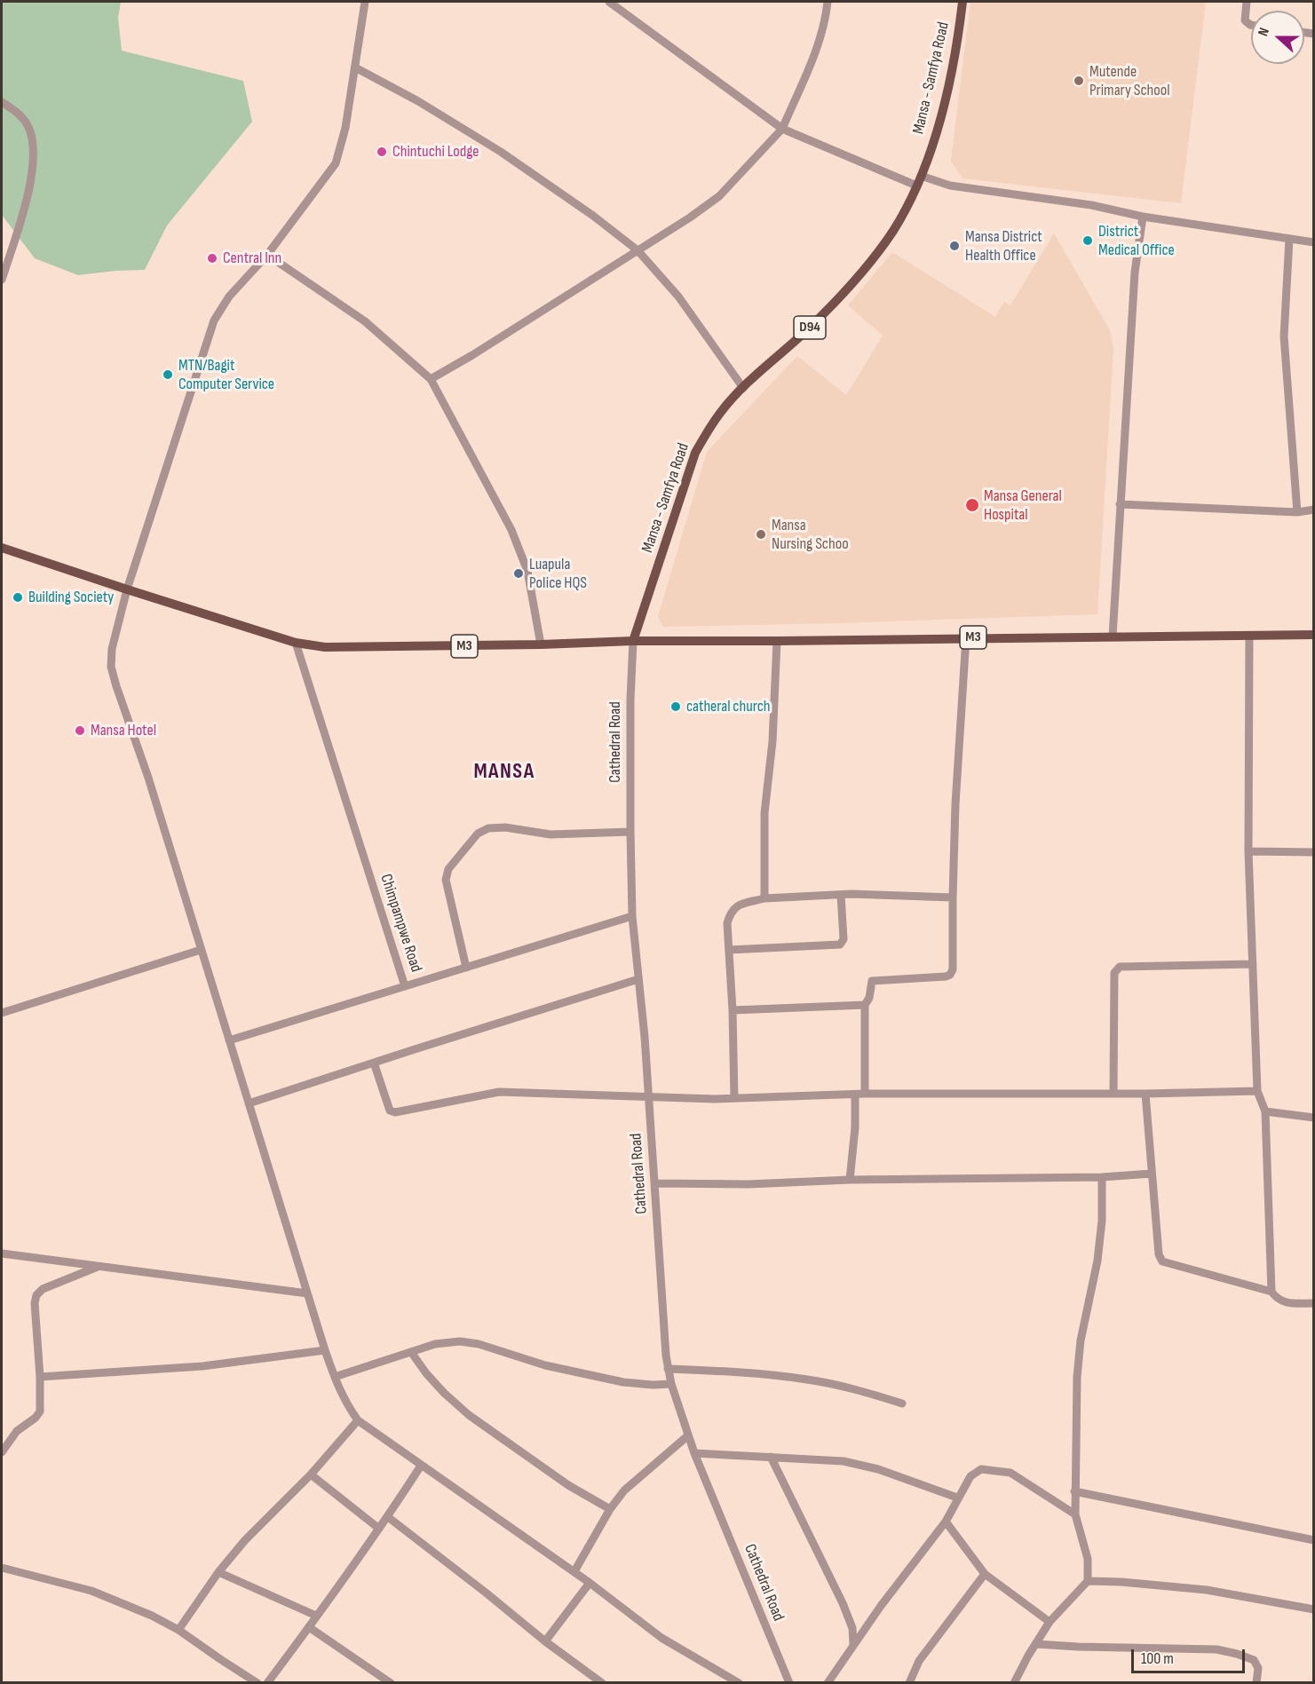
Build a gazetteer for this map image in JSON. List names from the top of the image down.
{
  "streets": {
    "main road": ["Mansa - Samfya Road", "D94", "M3"],
    "street": ["Cathedral Road", "Chimpampwe Road"]
  },
  "crossings": [
    ["Mansa - Samfya Road", "M3"],
    ["Mansa - Samfya Road", "Cathedral Road"],
    ["M3", "Cathedral Road"],
    ["M3", "Chimpampwe Road"],
    ["Cathedral Road", "Chimpampwe Road"]
  ],
  "districts": ["MANSA"],
  "places": [
    "Mutende Primary School",
    "Chintuchi Lodge",
    "District Medical Office",
    "Mansa District Health Office",
    "Central Inn",
    "MTN/Bagit Computer Service",
    "Mansa General Hospital",
    "Mansa Nursing Schoo",
    "Luapula Police HQS",
    "Building Society",
    "catheral church",
    "Mansa Hotel"
  ],
  "scale_bar": "100 m",
  "north": "left"
}
